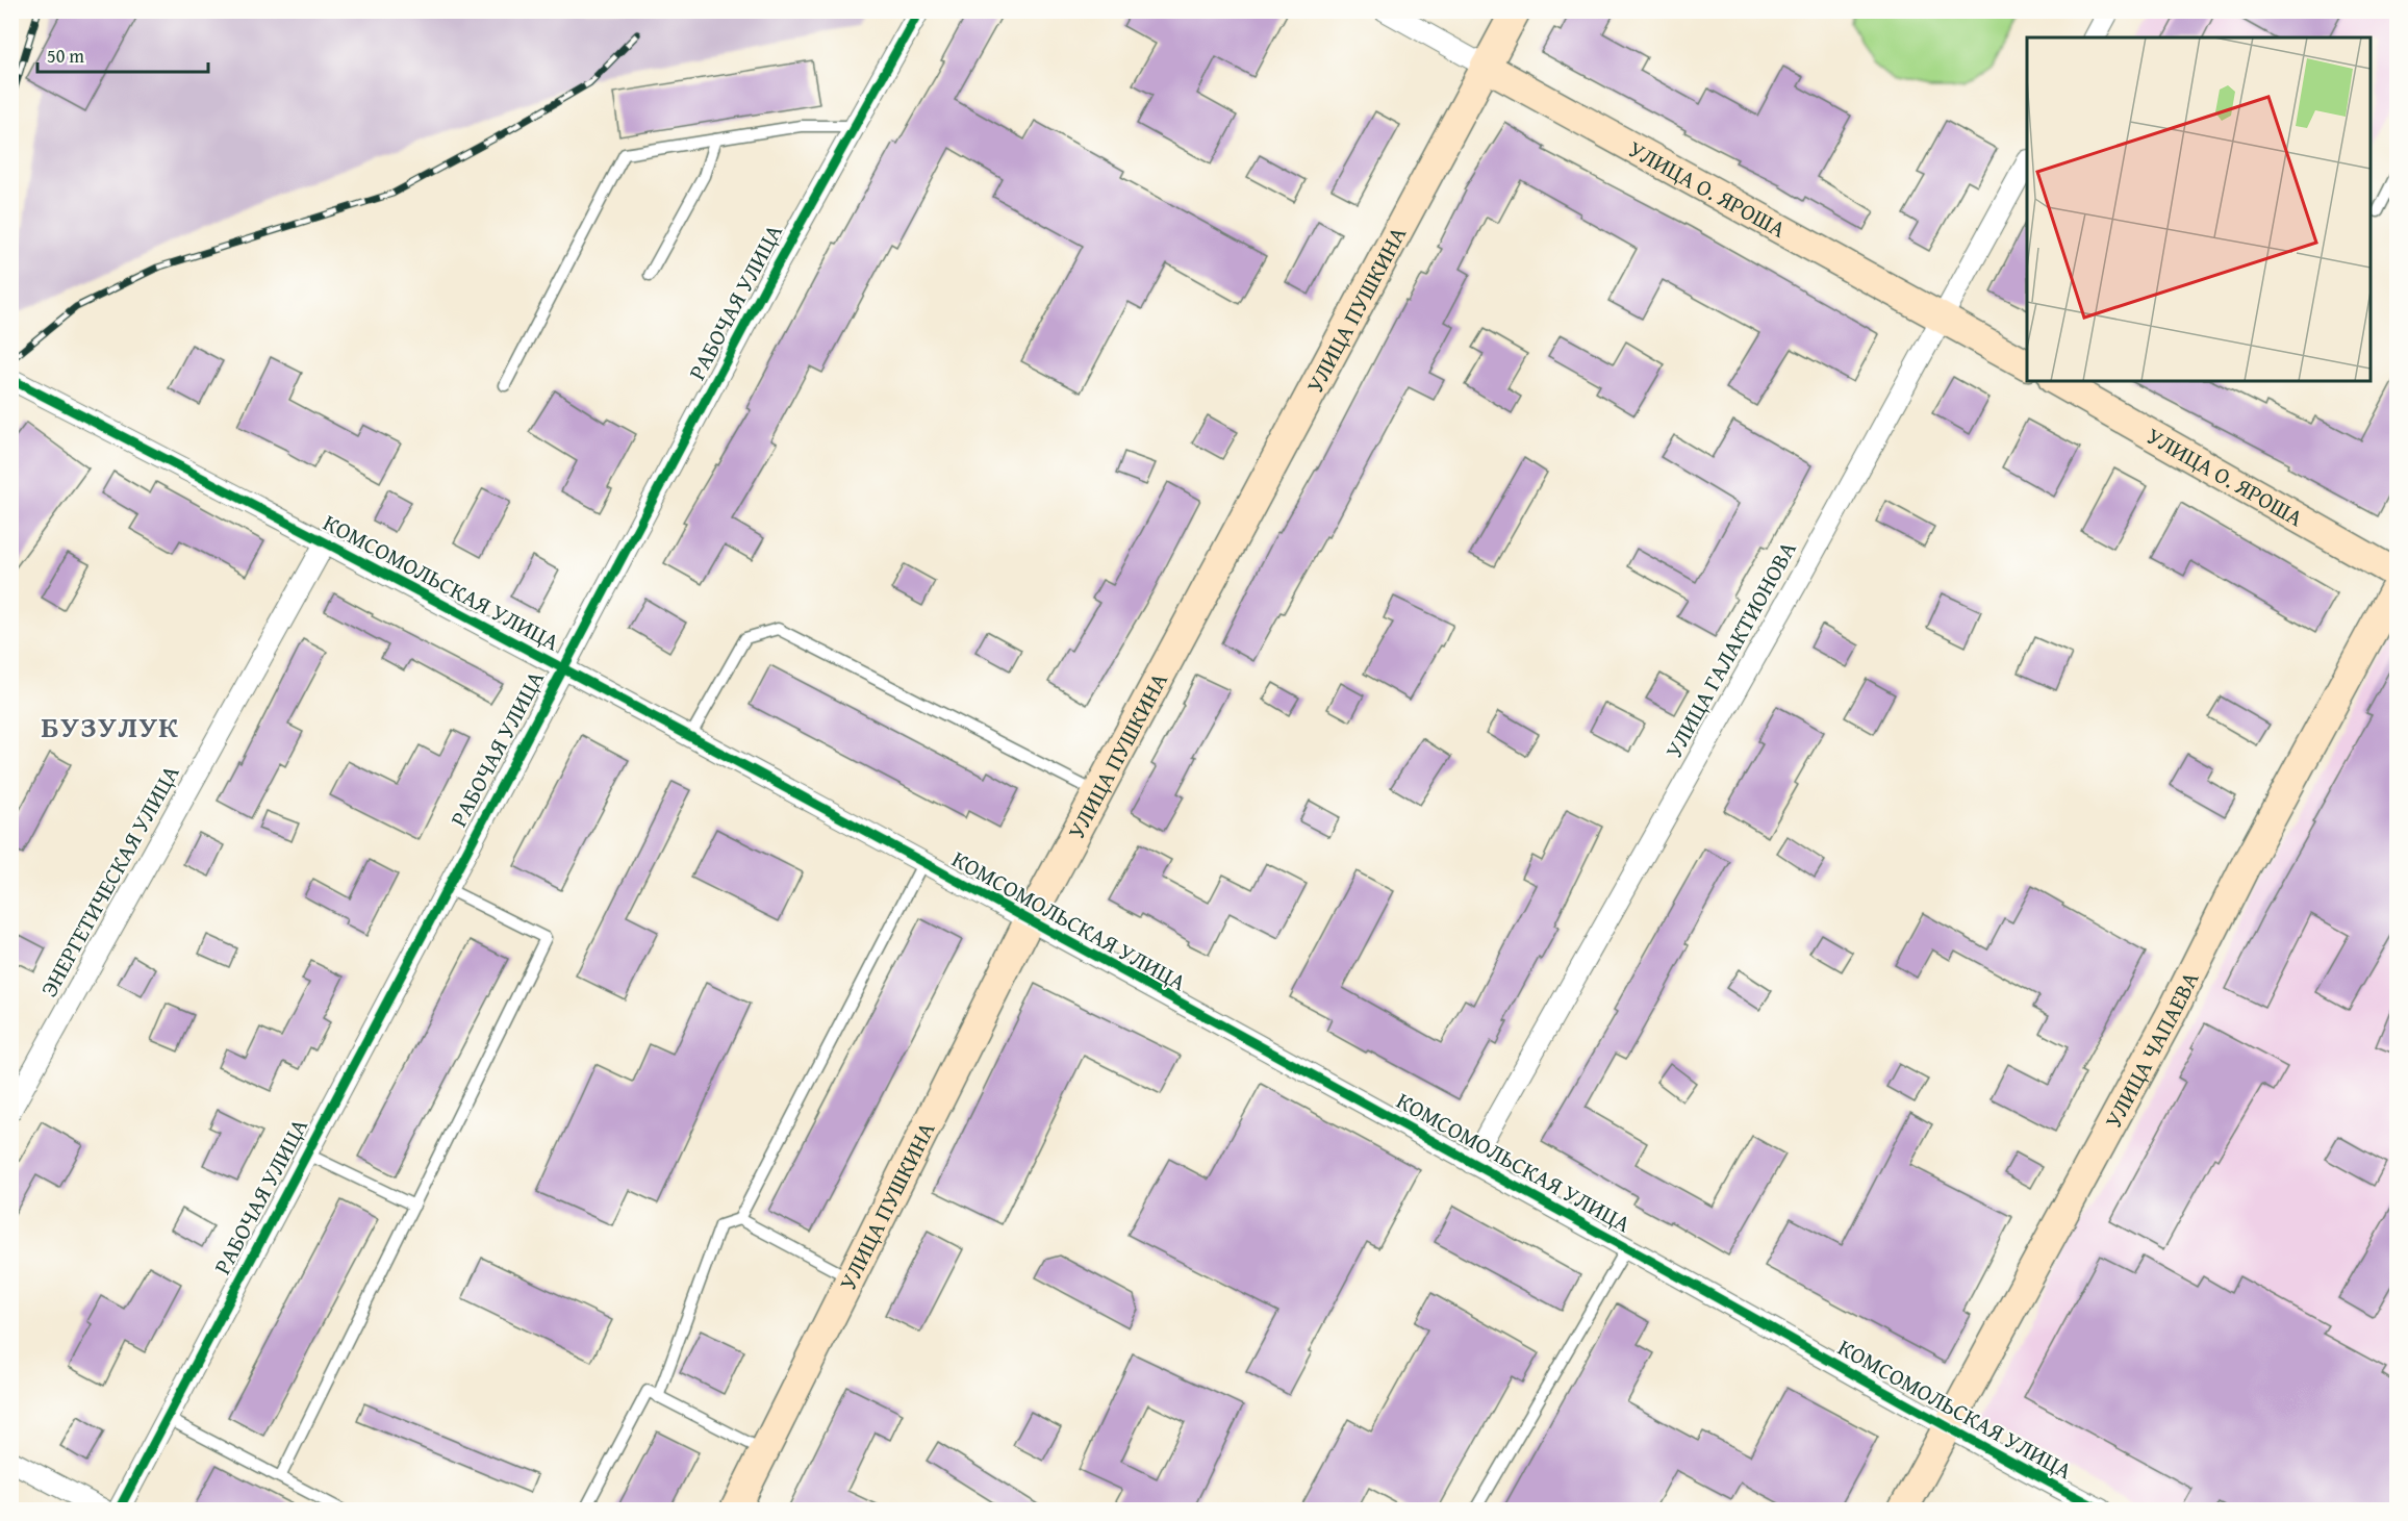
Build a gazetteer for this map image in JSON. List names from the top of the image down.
{
  "streets": {
    "main road": ["УЛИЦА О. ЯРОША", "УЛИЦА ПУШКИНА", "УЛИЦА ЧАПАЕВА"],
    "street": [
      "РАБОЧАЯ УЛИЦА",
      "КОМСОМОЛЬСКАЯ УЛИЦА",
      "УЛИЦА ГАЛАКТИОНОВА",
      "ЭНЕРГЕТИЧЕСКАЯ УЛИЦА"
    ]
  },
  "crossings": [
    ["УЛИЦА О. ЯРОША", "УЛИЦА ПУШКИНА"],
    ["УЛИЦА О. ЯРОША", "УЛИЦА ГАЛАКТИОНОВА"],
    ["РАБОЧАЯ УЛИЦА", "КОМСОМОЛЬСКАЯ УЛИЦА"],
    ["УЛИЦА ПУШКИНА", "КОМСОМОЛЬСКАЯ УЛИЦА"],
    ["КОМСОМОЛЬСКАЯ УЛИЦА", "УЛИЦА ГАЛАКТИОНОВА"],
    ["КОМСОМОЛЬСКАЯ УЛИЦА", "ЭНЕРГЕТИЧЕСКАЯ УЛИЦА"],
    ["КОМСОМОЛЬСКАЯ УЛИЦА", "УЛИЦА ЧАПАЕВА"]
  ],
  "districts": ["БУЗУЛУК"],
  "scale_bar": "50 m"
}
